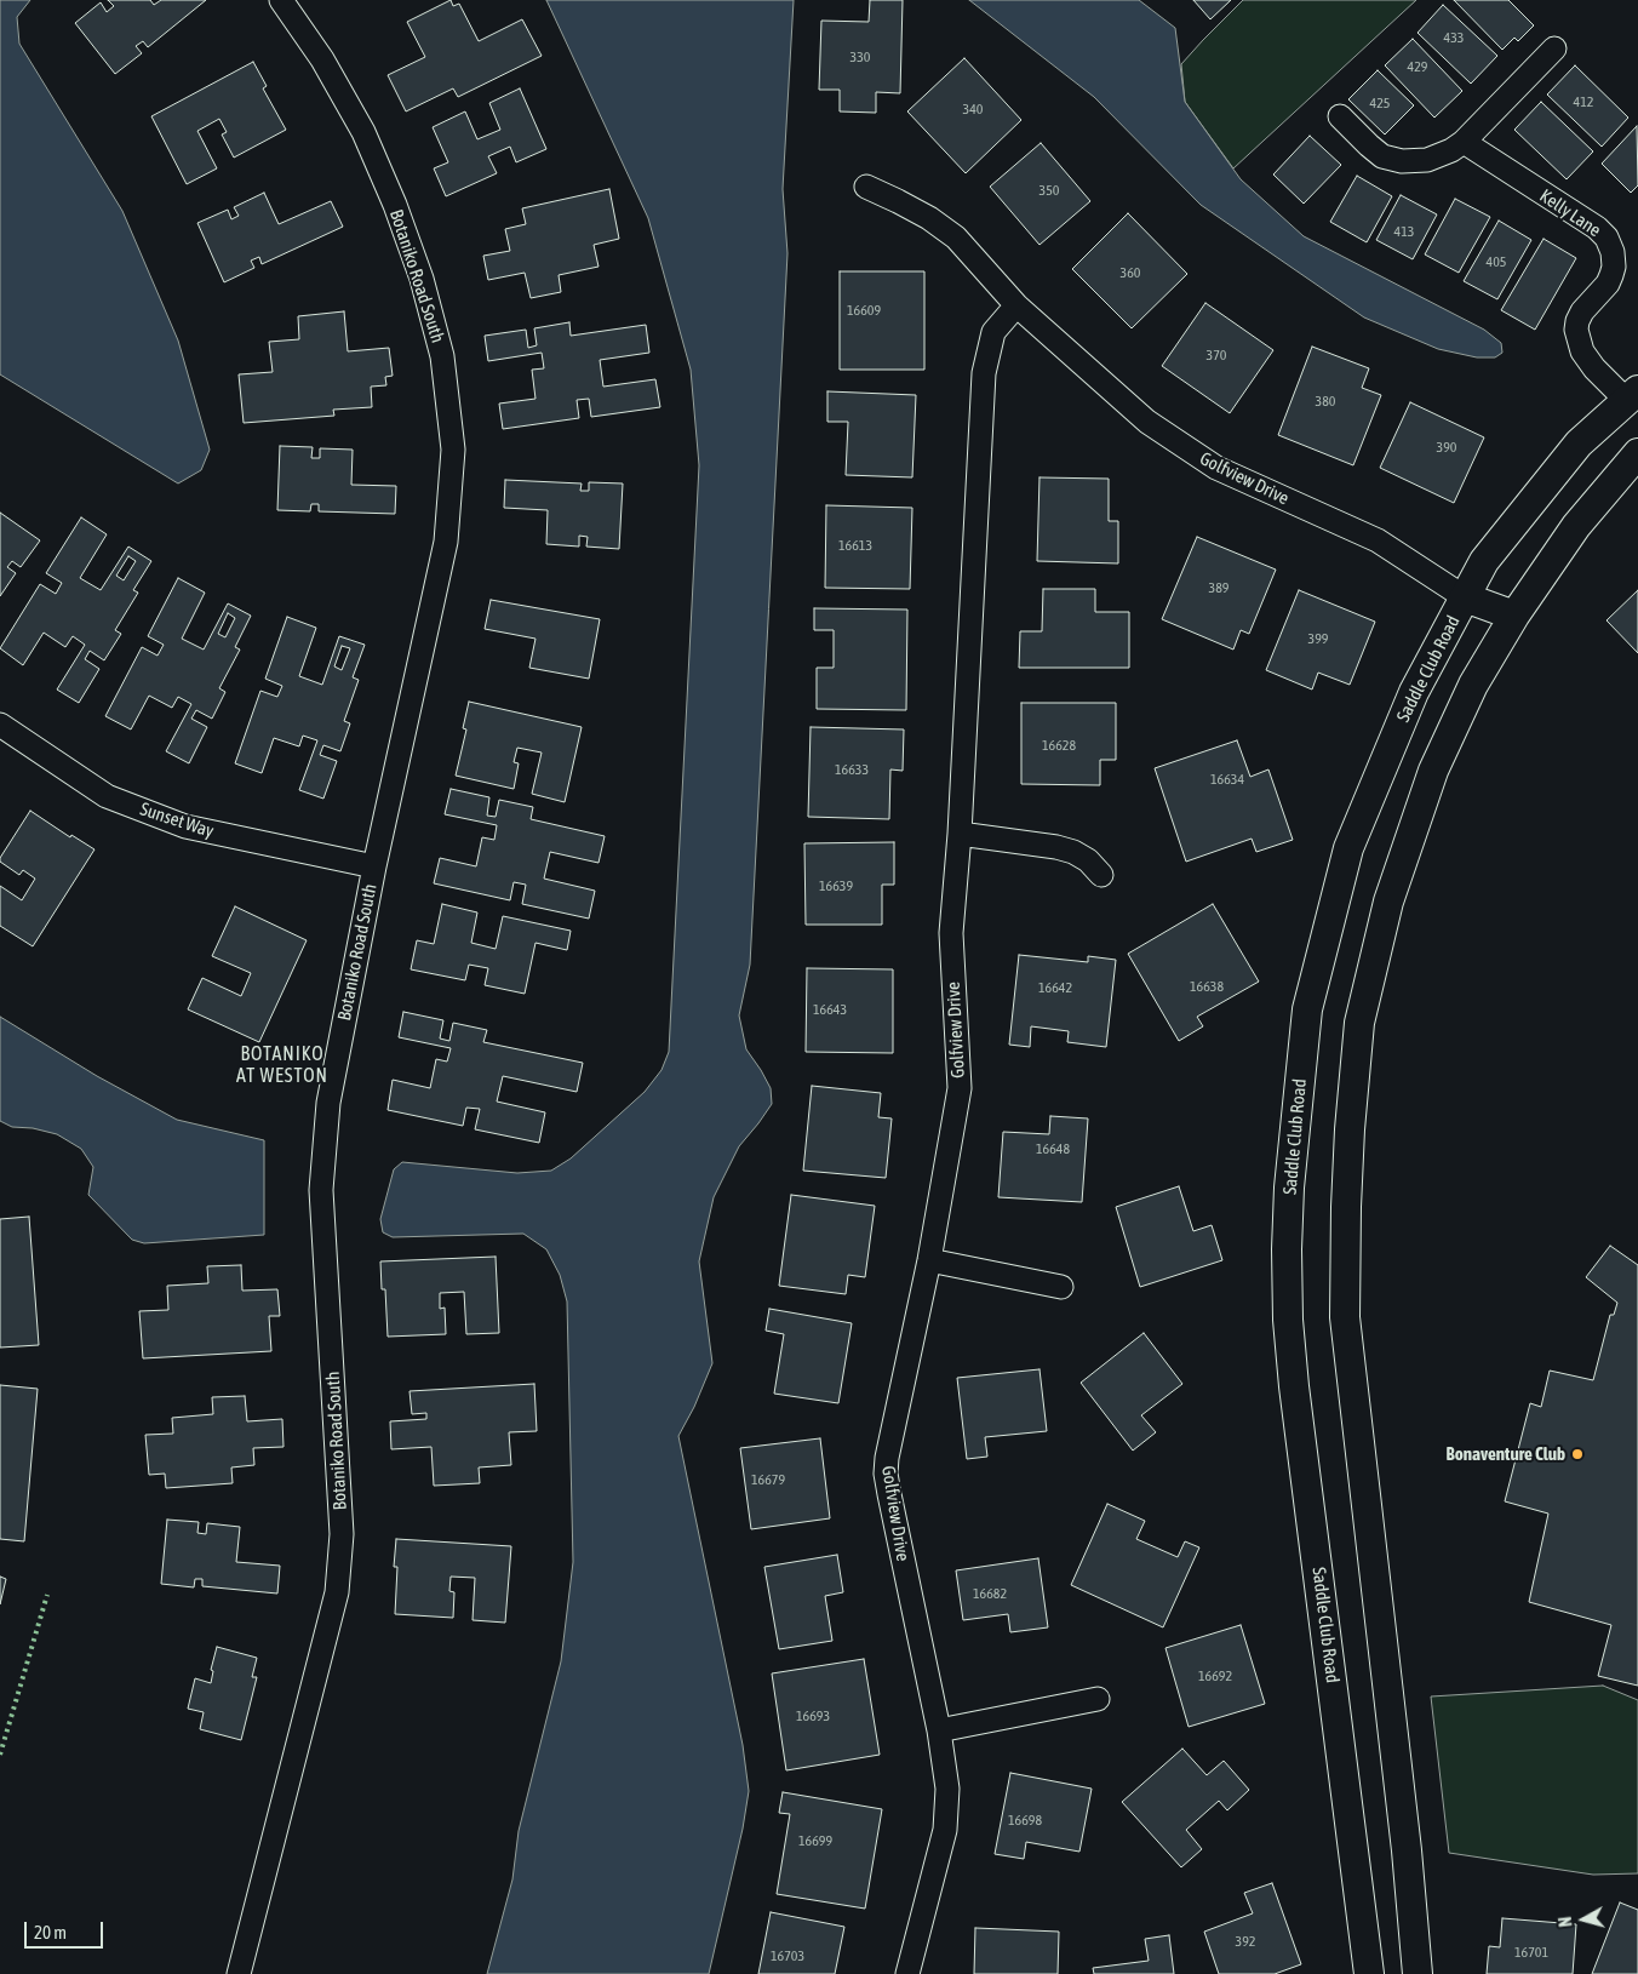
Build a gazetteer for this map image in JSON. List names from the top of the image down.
{
  "streets": {
    "street": [
      "Kelly Lane",
      "Botaniko Road South",
      "Golfview Drive",
      "Saddle Club Road",
      "Sunset Way"
    ]
  },
  "crossings": [
    ["Kelly Lane", "Saddle Club Road"],
    ["Botaniko Road South", "Sunset Way"],
    ["Golfview Drive", "Saddle Club Road"]
  ],
  "districts": ["BOTANIKO AT WESTON"],
  "places": ["Bonaventure Club"],
  "house_numbers": [
    "433",
    "330",
    "429",
    "412",
    "425",
    "340",
    "350",
    "413",
    "405",
    "360",
    "16609",
    "370",
    "380",
    "390",
    "16613",
    "389",
    "399",
    "16628",
    "16633",
    "16634",
    "16639",
    "16638",
    "16642",
    "16643",
    "16648",
    "16679",
    "16682",
    "16692",
    "16693",
    "16698",
    "16699",
    "392",
    "16701",
    "16703"
  ],
  "scale_bar": "20 m",
  "north": "left"
}
